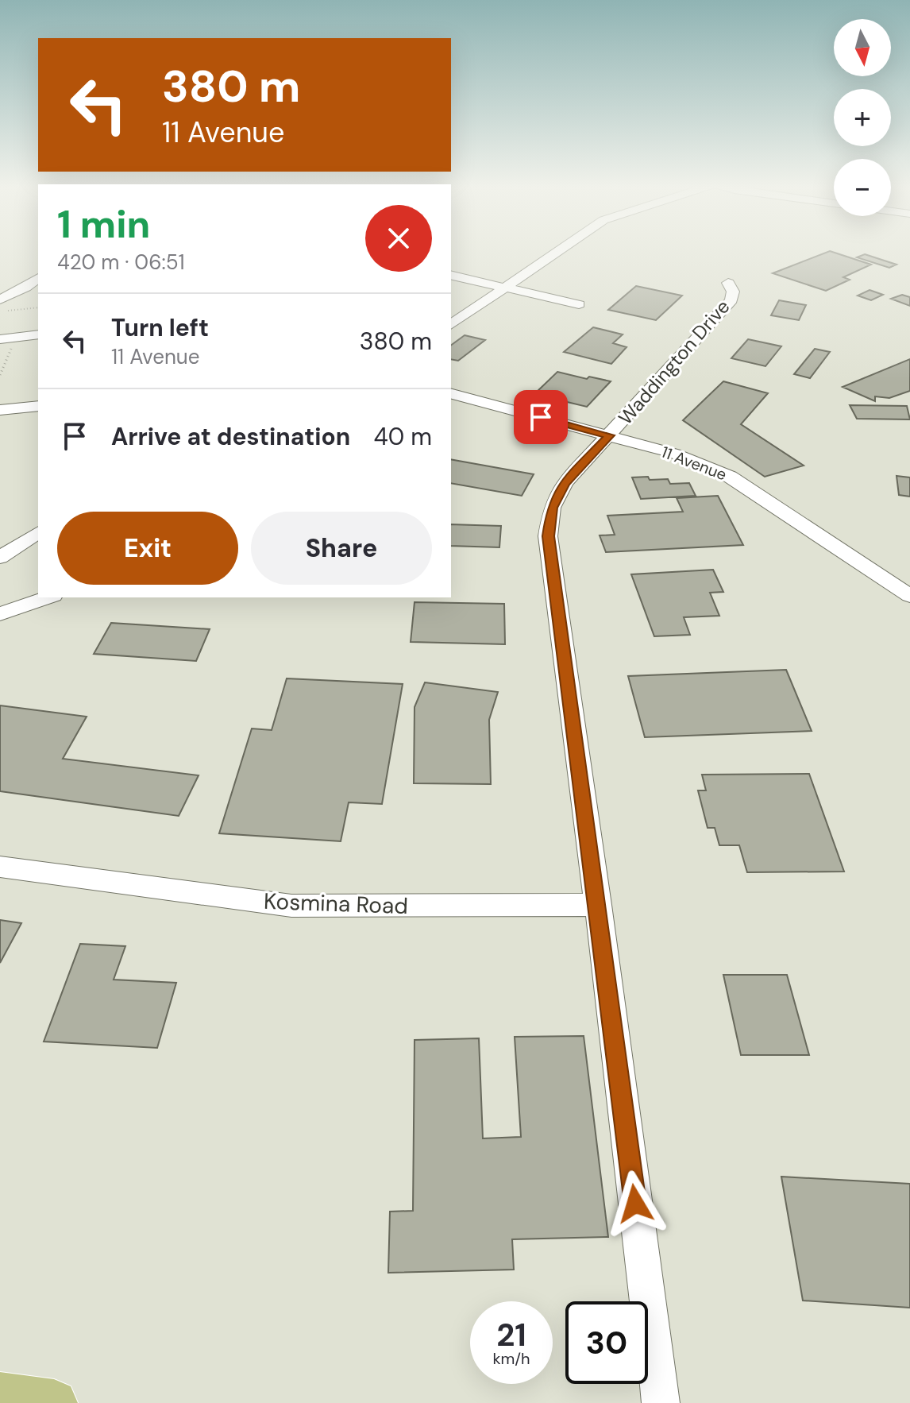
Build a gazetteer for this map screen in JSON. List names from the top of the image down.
{
  "streets": {
    "street": ["Waddington Drive", "11 Avenue", "Kosmina Road"]
  },
  "crossings": [
    ["Waddington Drive", "11 Avenue"],
    ["Waddington Drive", "Kosmina Road"]
  ],
  "north": "bottom",
  "page": {
    "map_buttons": ["+", "−"],
    "turn": ["380 m", "11 Avenue"],
    "heading": ["1 min", "420 m · 06:51"],
    "list": [
      {
        "name": "Turn left",
        "note": "11 Avenue",
        "value": "380 m"
      },
      {
        "name": "Arrive at destination",
        "value": "40 m"
      }
    ],
    "buttons": ["Exit", "Share"],
    "speed": "21 km/h",
    "limit": "30"
  }
}
